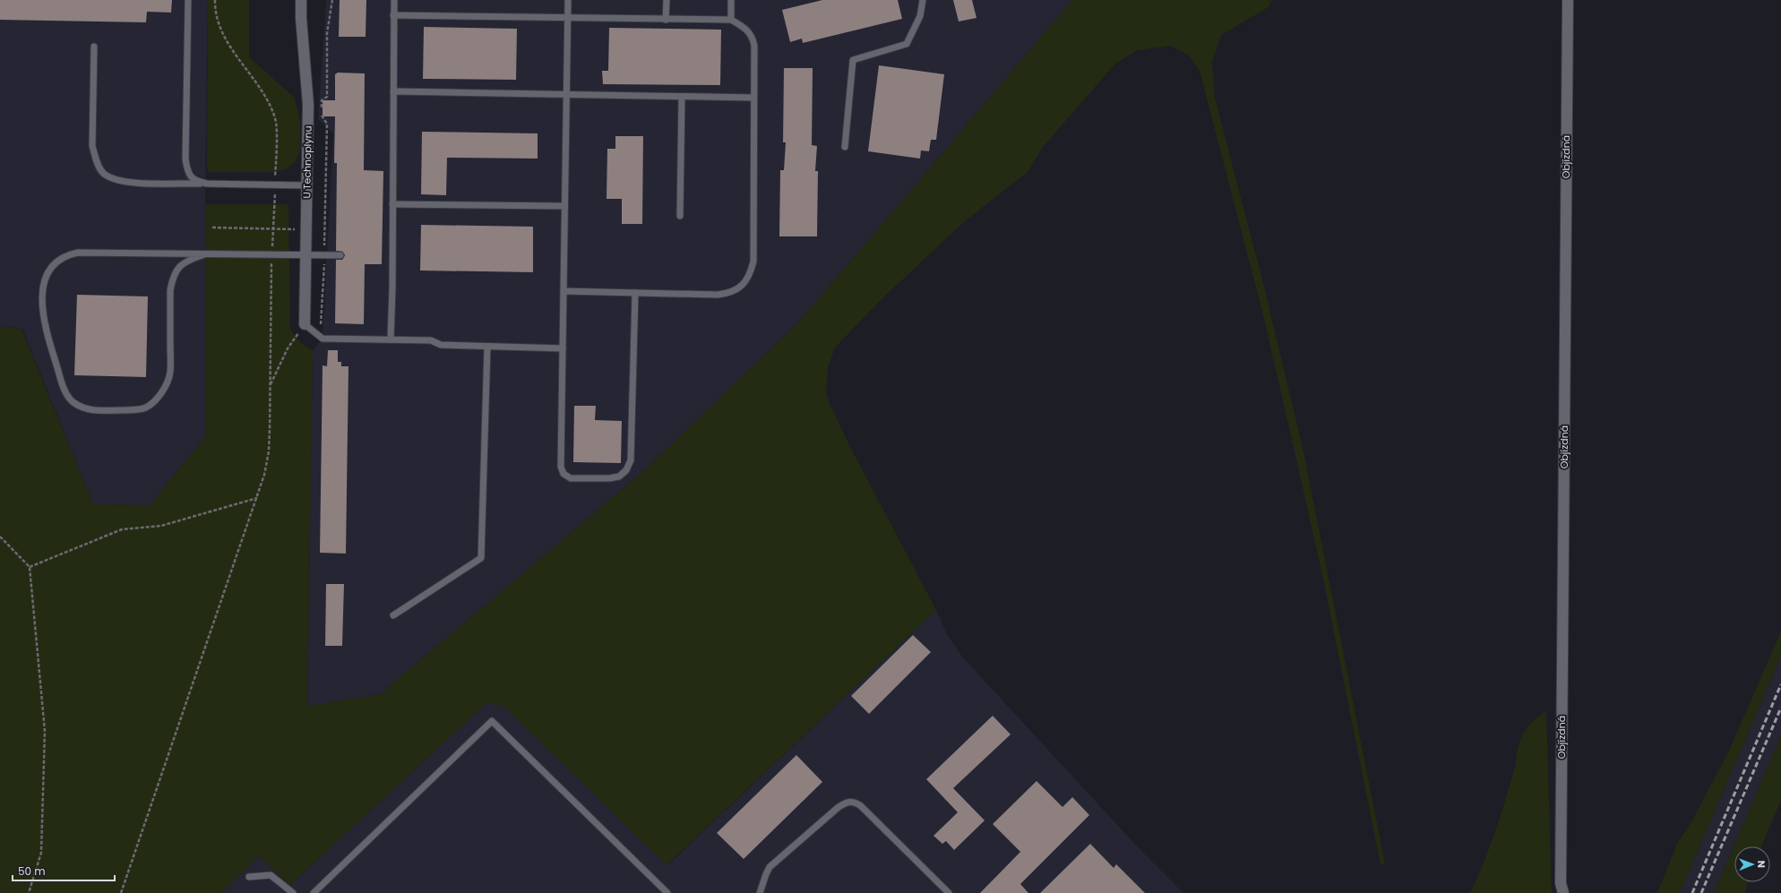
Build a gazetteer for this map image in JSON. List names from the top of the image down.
{
  "streets": {
    "street": ["Objízdná", "U Technoplynu"]
  },
  "scale_bar": "50 m",
  "north": "right"
}
